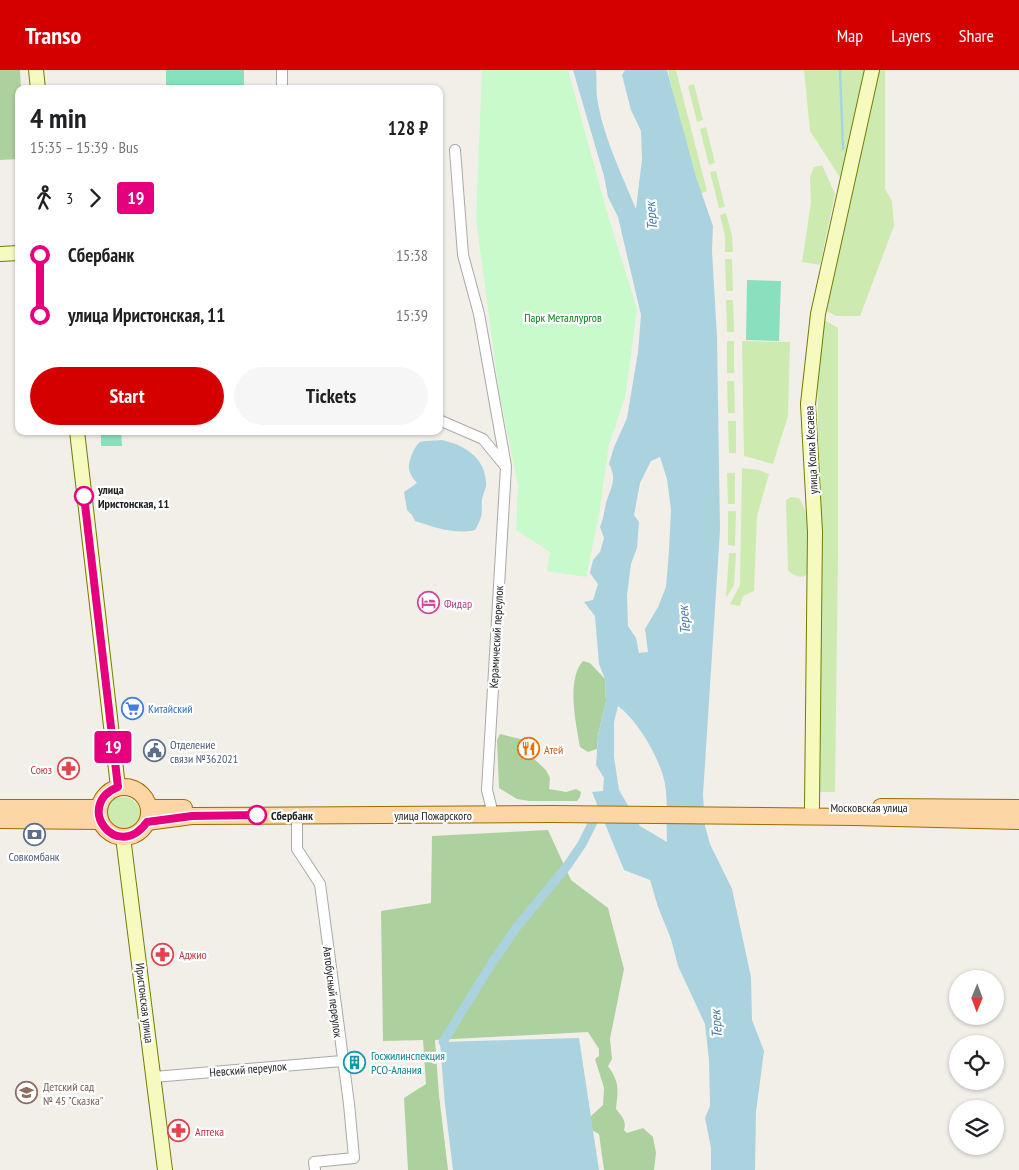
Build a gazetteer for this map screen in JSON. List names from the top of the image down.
{
  "streets": {
    "main road": ["Московская улица", "улица Пожарского"],
    "street": [
      "улица Колка Кесаева",
      "Керамический переулок",
      "Автобусный переулок",
      "Иристонская улица",
      "Невский переулок"
    ]
  },
  "crossings": [
    ["улица Колка Кесаева", "Московская улица"],
    ["Керамический переулок", "улица Пожарского"],
    ["Московская улица", "улица Пожарского"],
    ["улица Пожарского", "Автобусный переулок"],
    ["улица Пожарского", "Иристонская улица"],
    ["Автобусный переулок", "Невский переулок"],
    ["Иристонская улица", "Невский переулок"]
  ],
  "water": ["Терек"],
  "parks": ["Парк Металлургов"],
  "places": {
    "other": ["улица Иристонская, 11", "Сбербанк"],
    "hotel": ["Фидар"],
    "supermarket": ["Китайский"],
    "restaurant": ["Атей"],
    "public building": ["Отделение связи №362021"],
    "pharmacy": ["Союз", "Аджио", "Аптека"],
    "bank": ["Совкомбанк"],
    "building": ["Госжилинспекция РСО-Алания"],
    "school or university": ["Детский сад № 45 \"Сказка\""]
  },
  "lines": ["bus line 19"],
  "north": "bottom",
  "page": {
    "header": "Transo",
    "nav": ["Map", "Layers", "Share"],
    "on_map": "19",
    "heading": ["4 min", "15:35 – 15:39 · Bus", "128 ₽"],
    "legs": ["3", "19"],
    "list": [
      {
        "name": "Сбербанк",
        "value": "15:38"
      },
      {
        "name": "улица Иристонская, 11",
        "value": "15:39"
      }
    ],
    "buttons": ["Start", "Tickets"]
  }
}
